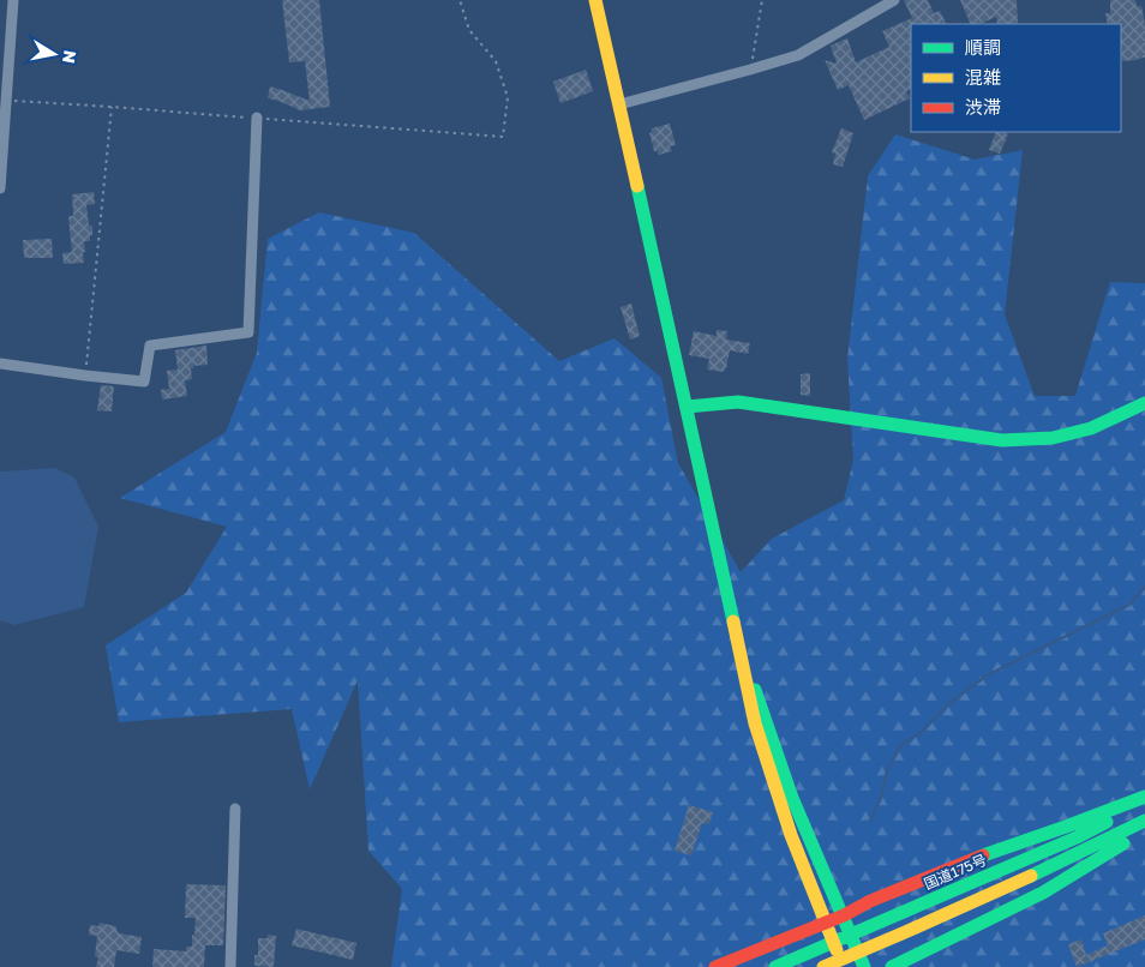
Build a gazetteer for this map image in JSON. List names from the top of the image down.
{
  "streets": {
    "main road": ["国道175号"]
  },
  "legend": ["順調", "混雑", "渋滞"],
  "north": "right"
}
